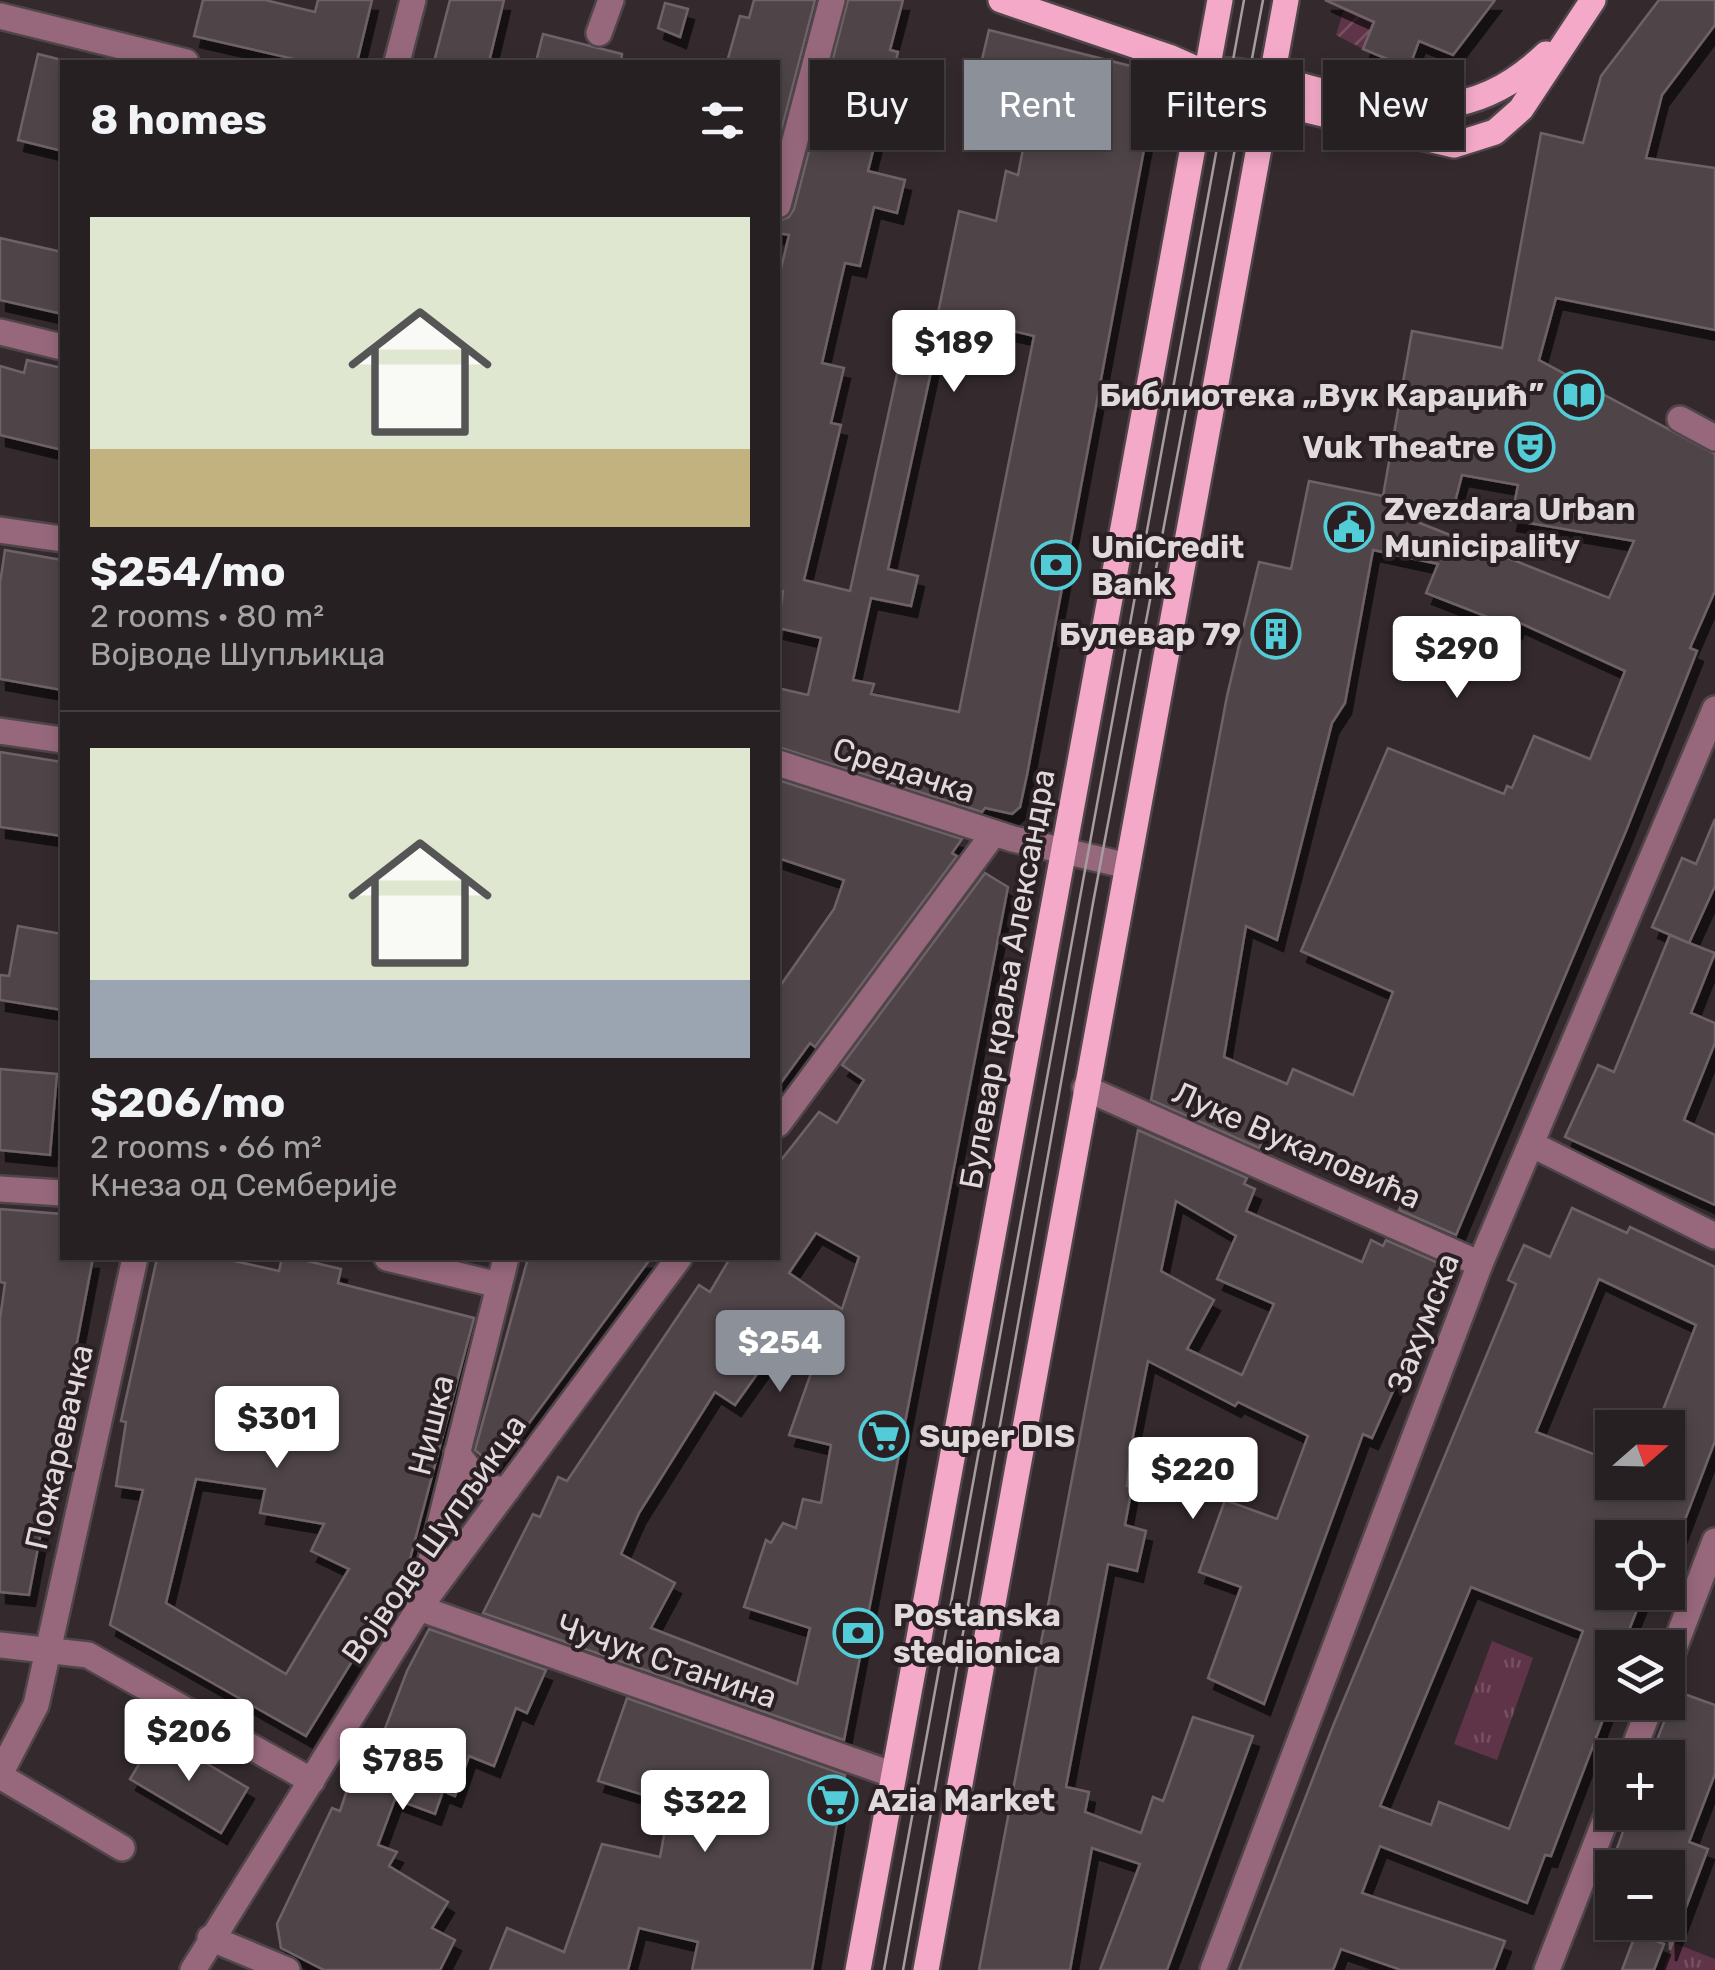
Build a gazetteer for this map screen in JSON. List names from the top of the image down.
{
  "streets": {
    "main road": ["Булевар краља Александра"],
    "street": [
      "Средачка",
      "Луке Вукаловића",
      "Захумска",
      "Нишка",
      "Пожаревачка",
      "Војводе Шупљикца",
      "Чучук Станина"
    ]
  },
  "crossings": [
    ["Средачка", "Булевар краља Александра"],
    ["Булевар краља Александра", "Чучук Станина"],
    ["Луке Вукаловића", "Захумска"],
    ["Нишка", "Војводе Шупљикца"],
    ["Нишка", "Чучук Станина"],
    ["Војводе Шупљикца", "Чучук Станина"]
  ],
  "places": {
    "library": ["Библиотека „Вук Караџић”"],
    "theatre": ["Vuk Theatre"],
    "public building": ["Zvezdara Urban Municipality"],
    "bank": ["UniCredit Bank", "Postanska stedionica"],
    "building": ["Булевар 79"],
    "supermarket": ["Super DIS", "Azia Market"]
  },
  "north": "right",
  "page": {
    "chip": [
      "Buy",
      "Rent",
      "Filters",
      "New"
    ],
    "heading": "8 homes",
    "list": [
      {
        "name": "$254/mo",
        "note": "2 rooms · 80 m² · Војводе Шупљикца"
      },
      {
        "name": "$206/mo",
        "note": "2 rooms · 66 m² · Кнеза од Семберије"
      }
    ],
    "price": [
      "$189",
      "$290",
      "$254",
      "$301",
      "$220",
      "$206",
      "$785",
      "$322"
    ],
    "map_buttons": ["+", "−"]
  }
}
